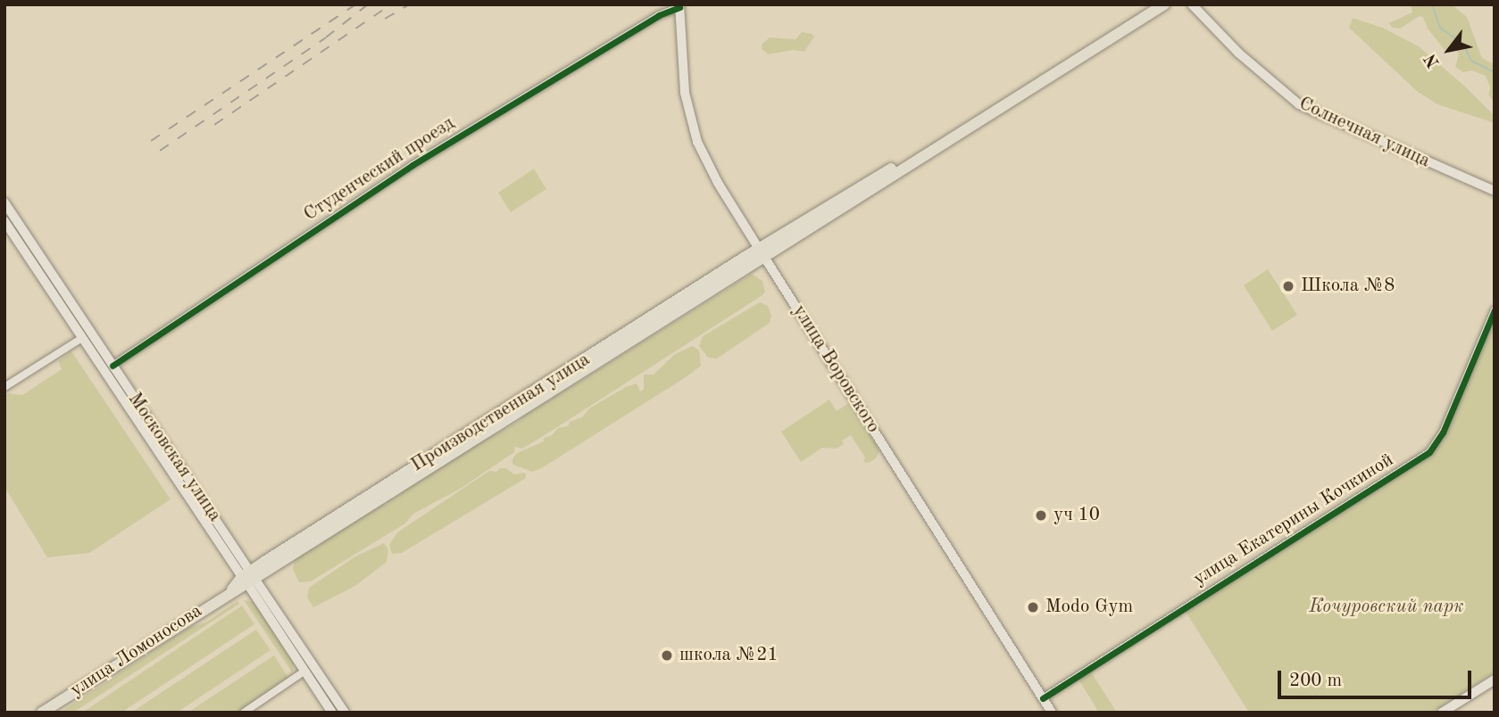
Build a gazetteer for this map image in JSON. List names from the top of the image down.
{
  "streets": {
    "highway": ["Производственная улица", "улица Ломоносова"],
    "main road": ["Солнечная улица", "улица Воровского", "Московская улица"],
    "street": ["Студенческий проезд", "улица Екатерины Кочкиной"]
  },
  "crossings": [
    ["Студенческий проезд", "улица Воровского"],
    ["Студенческий проезд", "Московская улица"],
    ["улица Воровского", "Производственная улица"],
    ["улица Воровского", "улица Екатерины Кочкиной"],
    ["Производственная улица", "Московская улица"],
    ["Производственная улица", "улица Ломоносова"],
    ["Московская улица", "улица Ломоносова"]
  ],
  "parks": ["Кочуровский парк"],
  "places": [
    "Школа №8",
    "уч 10",
    "Modo Gym",
    "школа №21"
  ],
  "scale_bar": "200 m",
  "north": "bottom left"
}
